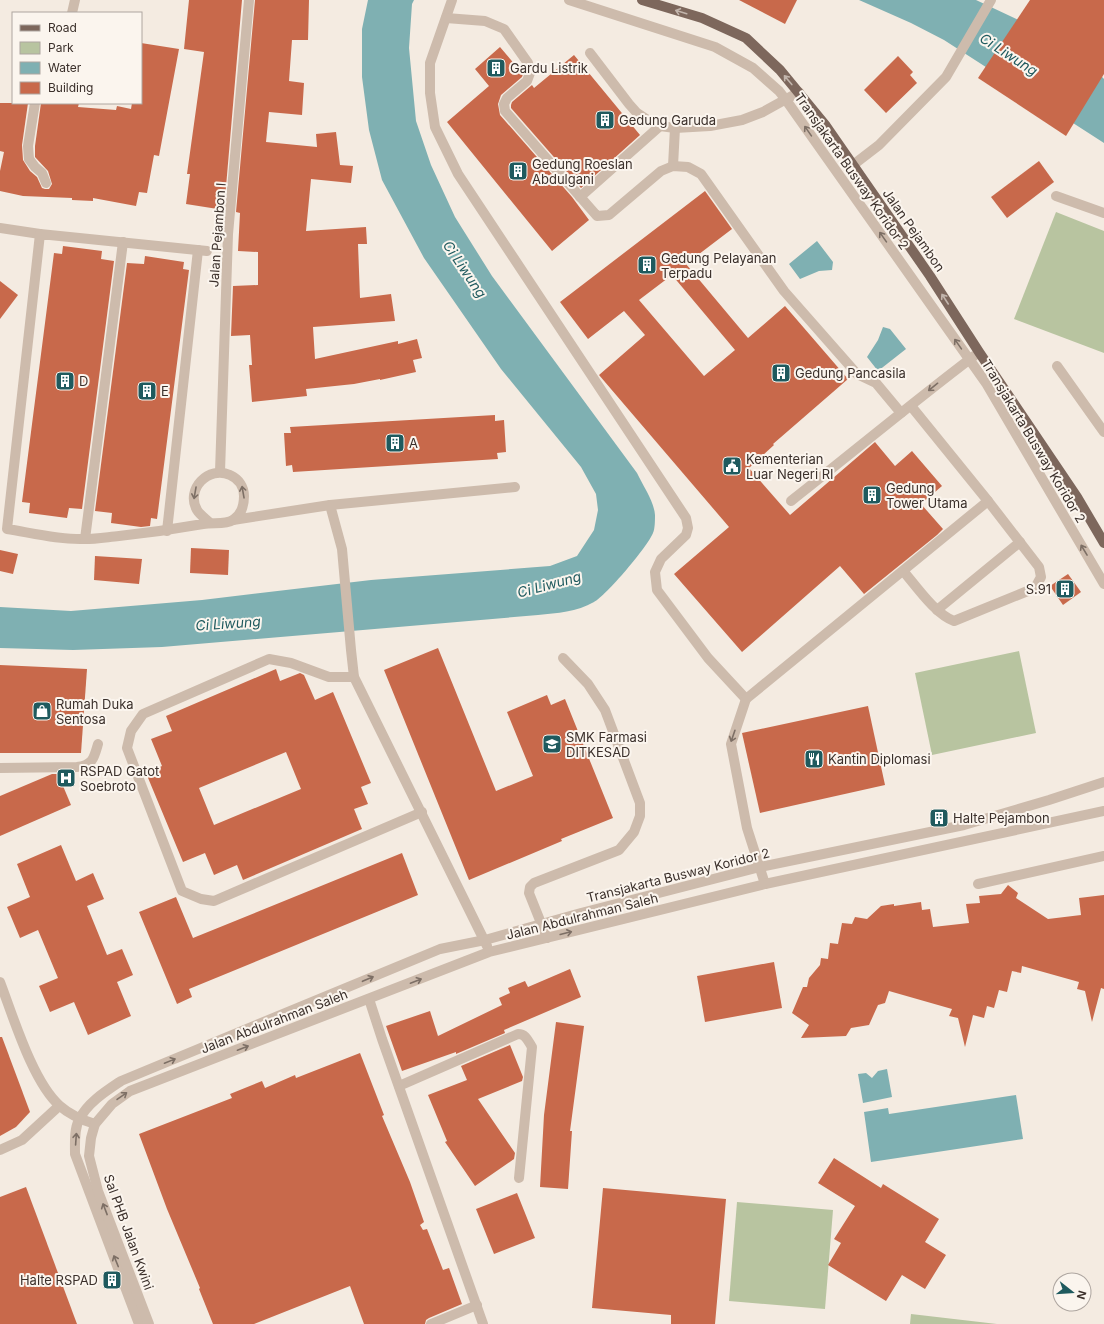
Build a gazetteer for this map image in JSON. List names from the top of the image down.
{
  "streets": {
    "main road": ["Jalan Pejambon"],
    "street": [
      "Transjakarta Busway Koridor 2",
      "Jalan Pejambon I",
      "Jalan Abdulrahman Saleh",
      "Sal PHB Jalan Kwini"
    ]
  },
  "crossings": [
    ["Jalan Abdulrahman Saleh", "Sal PHB Jalan Kwini"]
  ],
  "one_way": ["Jalan Pejambon", "Jalan Abdulrahman Saleh"],
  "water": ["Ci Liwung"],
  "places": {
    "building": [
      "Gardu Listrik",
      "Gedung Garuda",
      "Gedung Roeslan Abdulgani",
      "Gedung Pelayanan Terpadu",
      "Gedung Pancasila",
      "D",
      "E",
      "A",
      "Gedung Tower Utama",
      "S.91",
      "Halte Pejambon",
      "Halte RSPAD"
    ],
    "public building": ["Kementerian Luar Negeri RI"],
    "shop": ["Rumah Duka Sentosa"],
    "school or university": ["SMK Farmasi DITKESAD"],
    "restaurant": ["Kantin Diplomasi"],
    "hospital": ["RSPAD Gatot Soebroto"]
  },
  "legend": [
    "Road",
    "Park",
    "Water",
    "Building"
  ],
  "north": "right"
}
